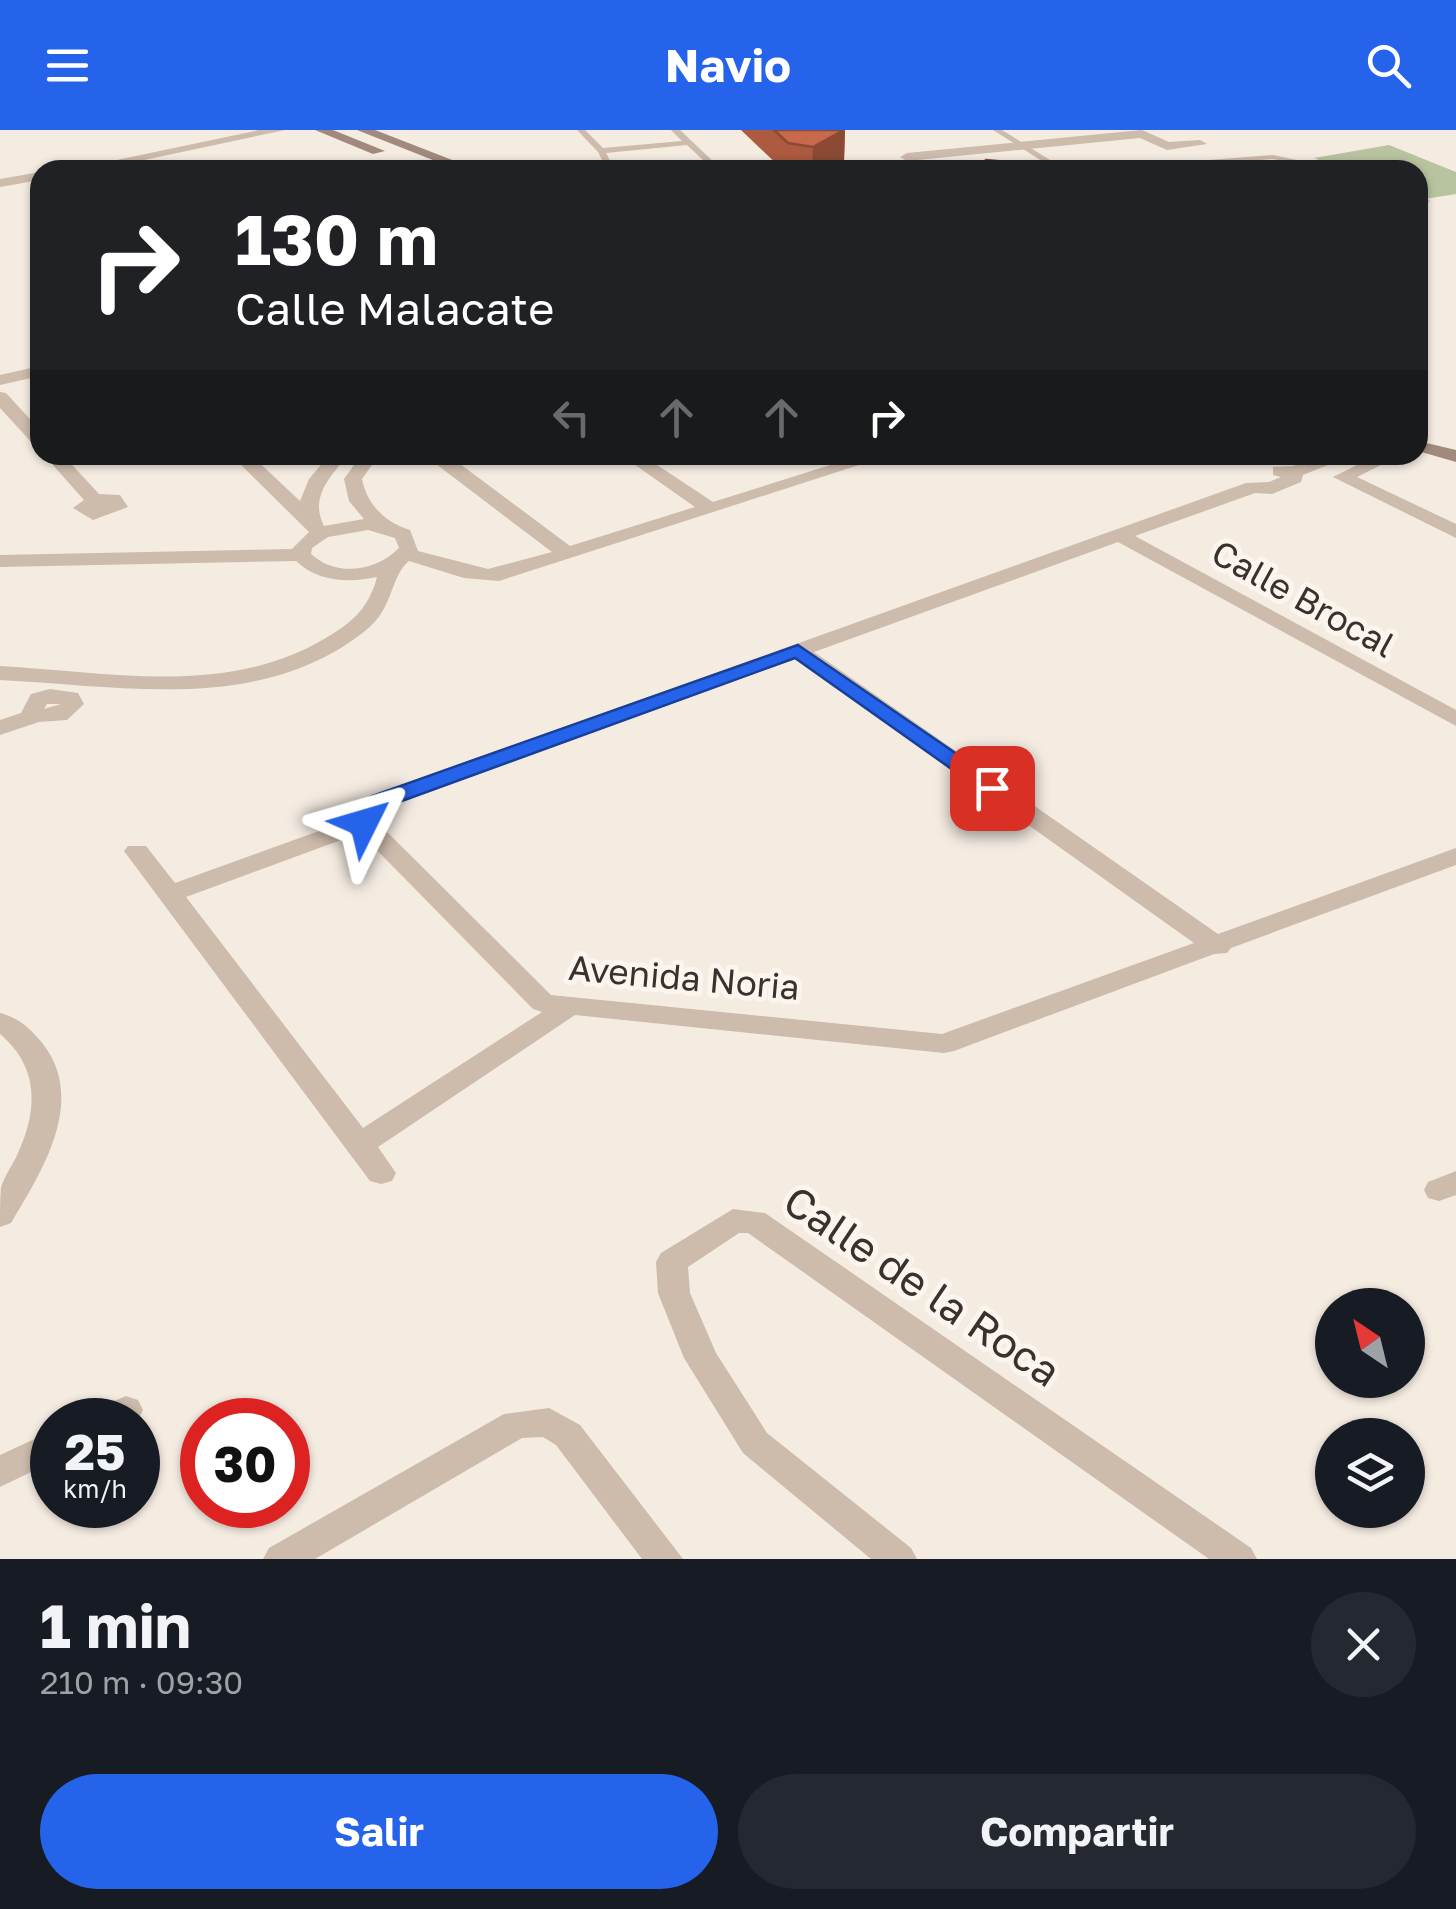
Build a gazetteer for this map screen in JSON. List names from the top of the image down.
{
  "streets": {
    "street": ["Calle Brocal", "Avenida Noria", "Calle de la Roca"]
  },
  "north": "top left",
  "page": {
    "header": "Navio",
    "turn": ["130 m", "Calle Malacate"],
    "speed": "25 km/h",
    "limit": "30",
    "heading": ["1 min", "210 m · 09:30"],
    "buttons": ["Salir", "Compartir"]
  }
}
